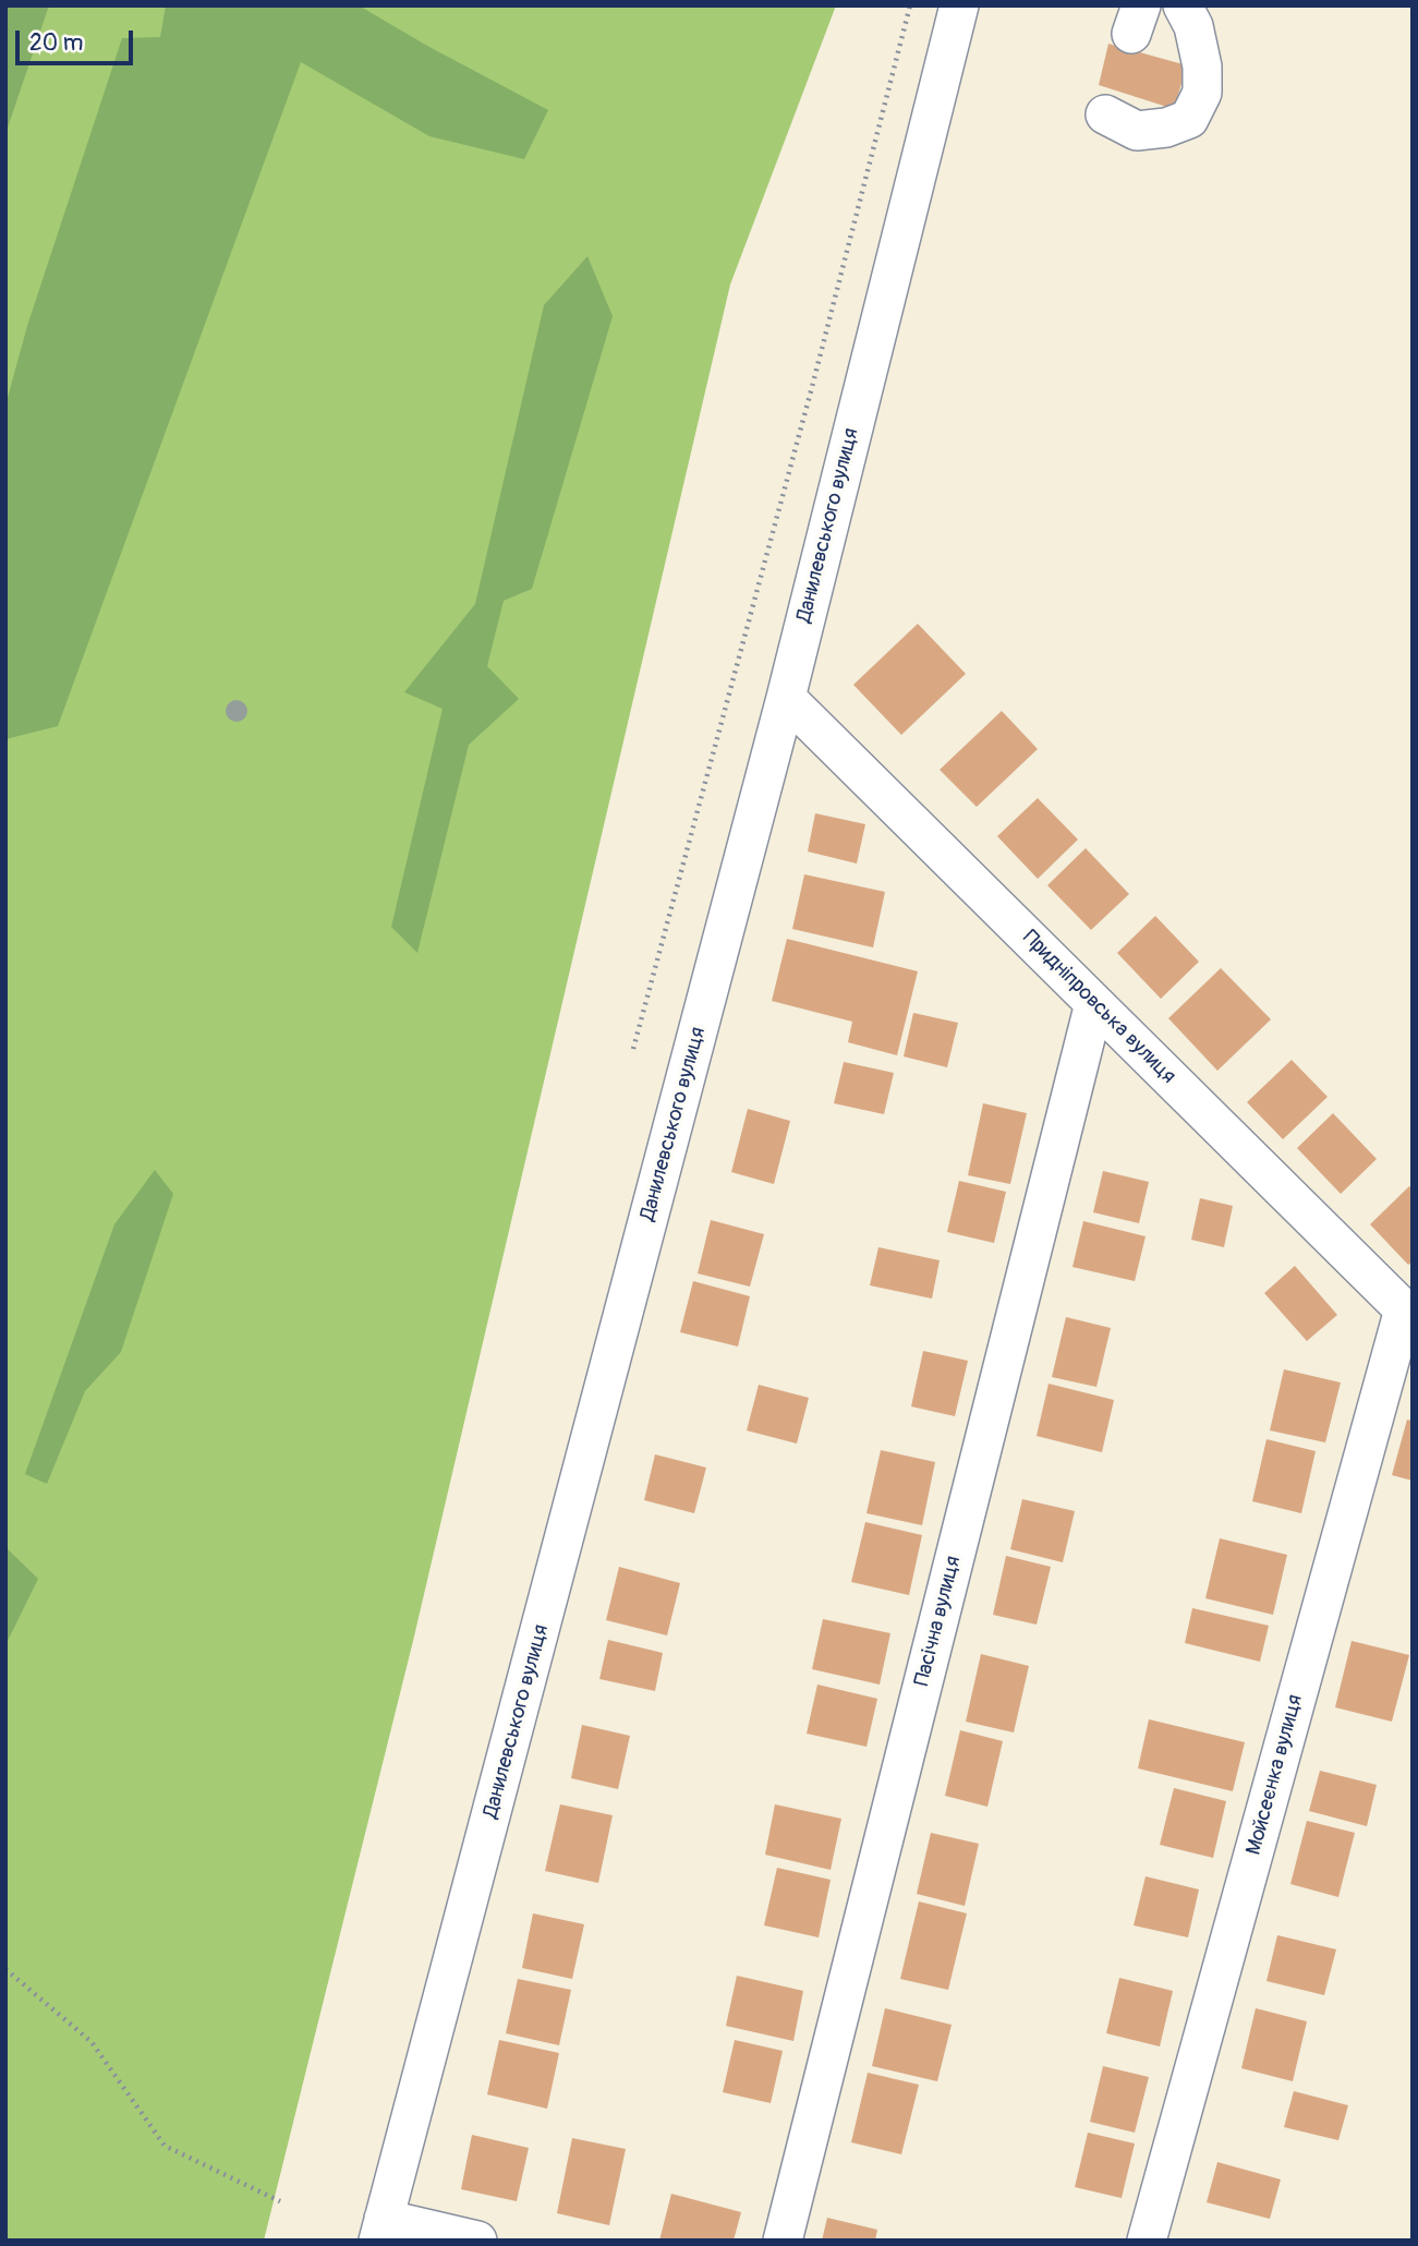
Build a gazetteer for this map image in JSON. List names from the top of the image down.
{
  "streets": {
    "street": [
      "Данилевського вулиця",
      "Придніпровська вулиця",
      "Пасічна вулиця",
      "Мойсеєнка вулиця"
    ]
  },
  "crossings": [
    ["Данилевського вулиця", "Придніпровська вулиця"],
    ["Придніпровська вулиця", "Пасічна вулиця"],
    ["Придніпровська вулиця", "Мойсеєнка вулиця"]
  ],
  "scale_bar": "20 m"
}
